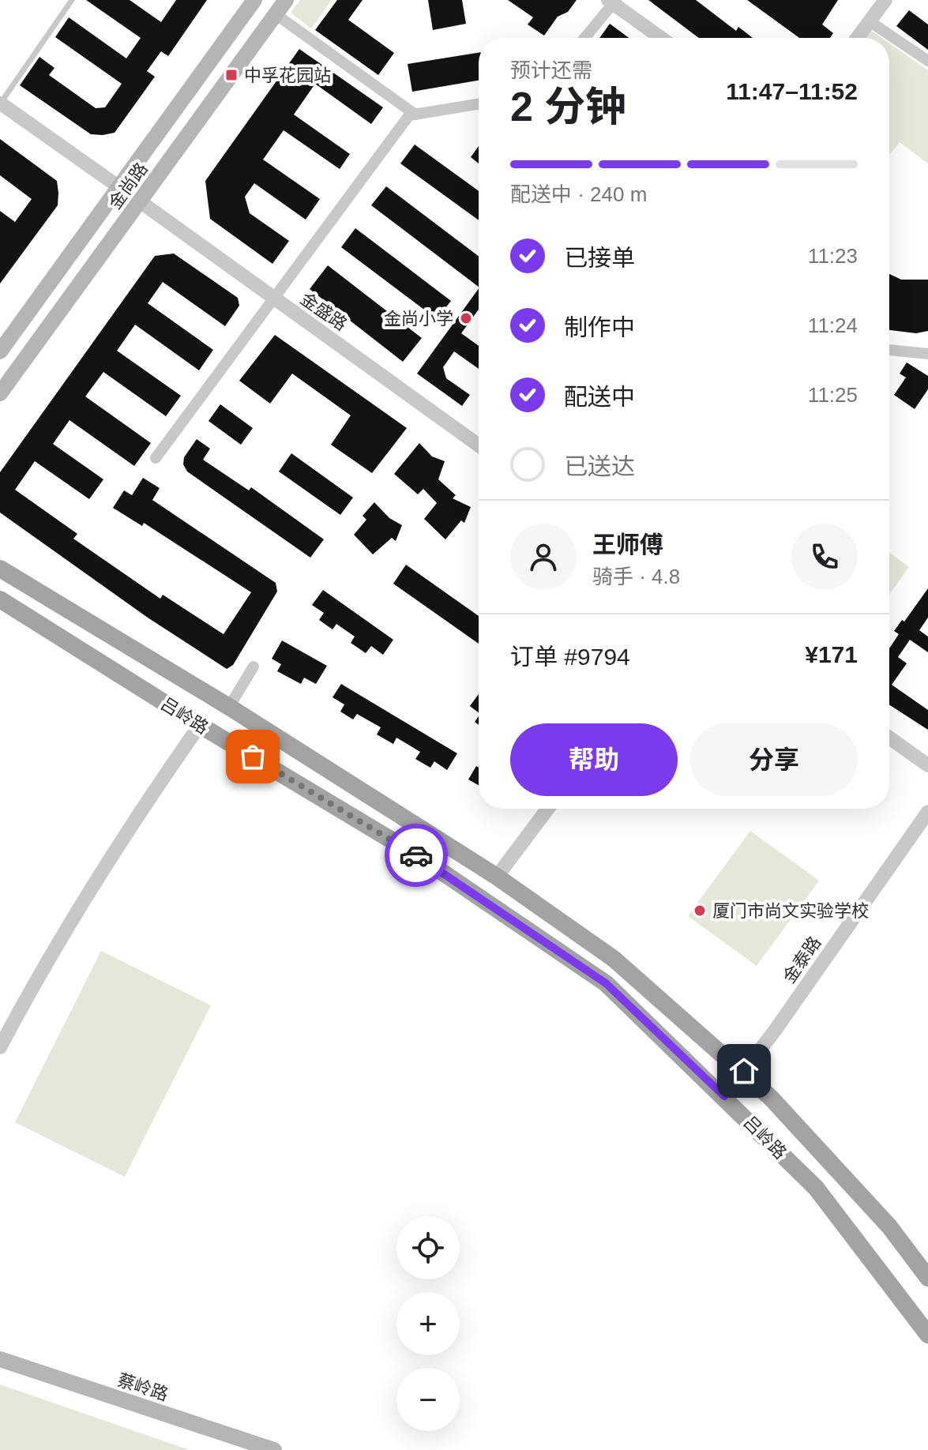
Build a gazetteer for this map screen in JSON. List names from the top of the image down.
{
  "streets": {
    "main road": ["金尚路", "吕岭路", "蔡岭路"],
    "street": ["金盛路", "金泰路"]
  },
  "crossings": [
    ["金尚路", "金盛路"],
    ["吕岭路", "金泰路"]
  ],
  "places": {
    "transit": ["中孚花园站"],
    "other": ["金尚小学", "厦门市尚文实验学校"]
  },
  "page": {
    "heading": ["2 分钟", "预计还需", "11:47–11:52"],
    "panel": [
      "王师傅",
      "骑手 · 4.8",
      "订单 #9794",
      "¥171"
    ],
    "bar": "配送中 · 240 m",
    "list": [
      ["已接单", "11:23"],
      ["制作中", "11:24"],
      ["配送中", "11:25"],
      "已送达"
    ],
    "buttons": ["帮助", "分享"],
    "map_buttons": ["+", "−"]
  }
}
